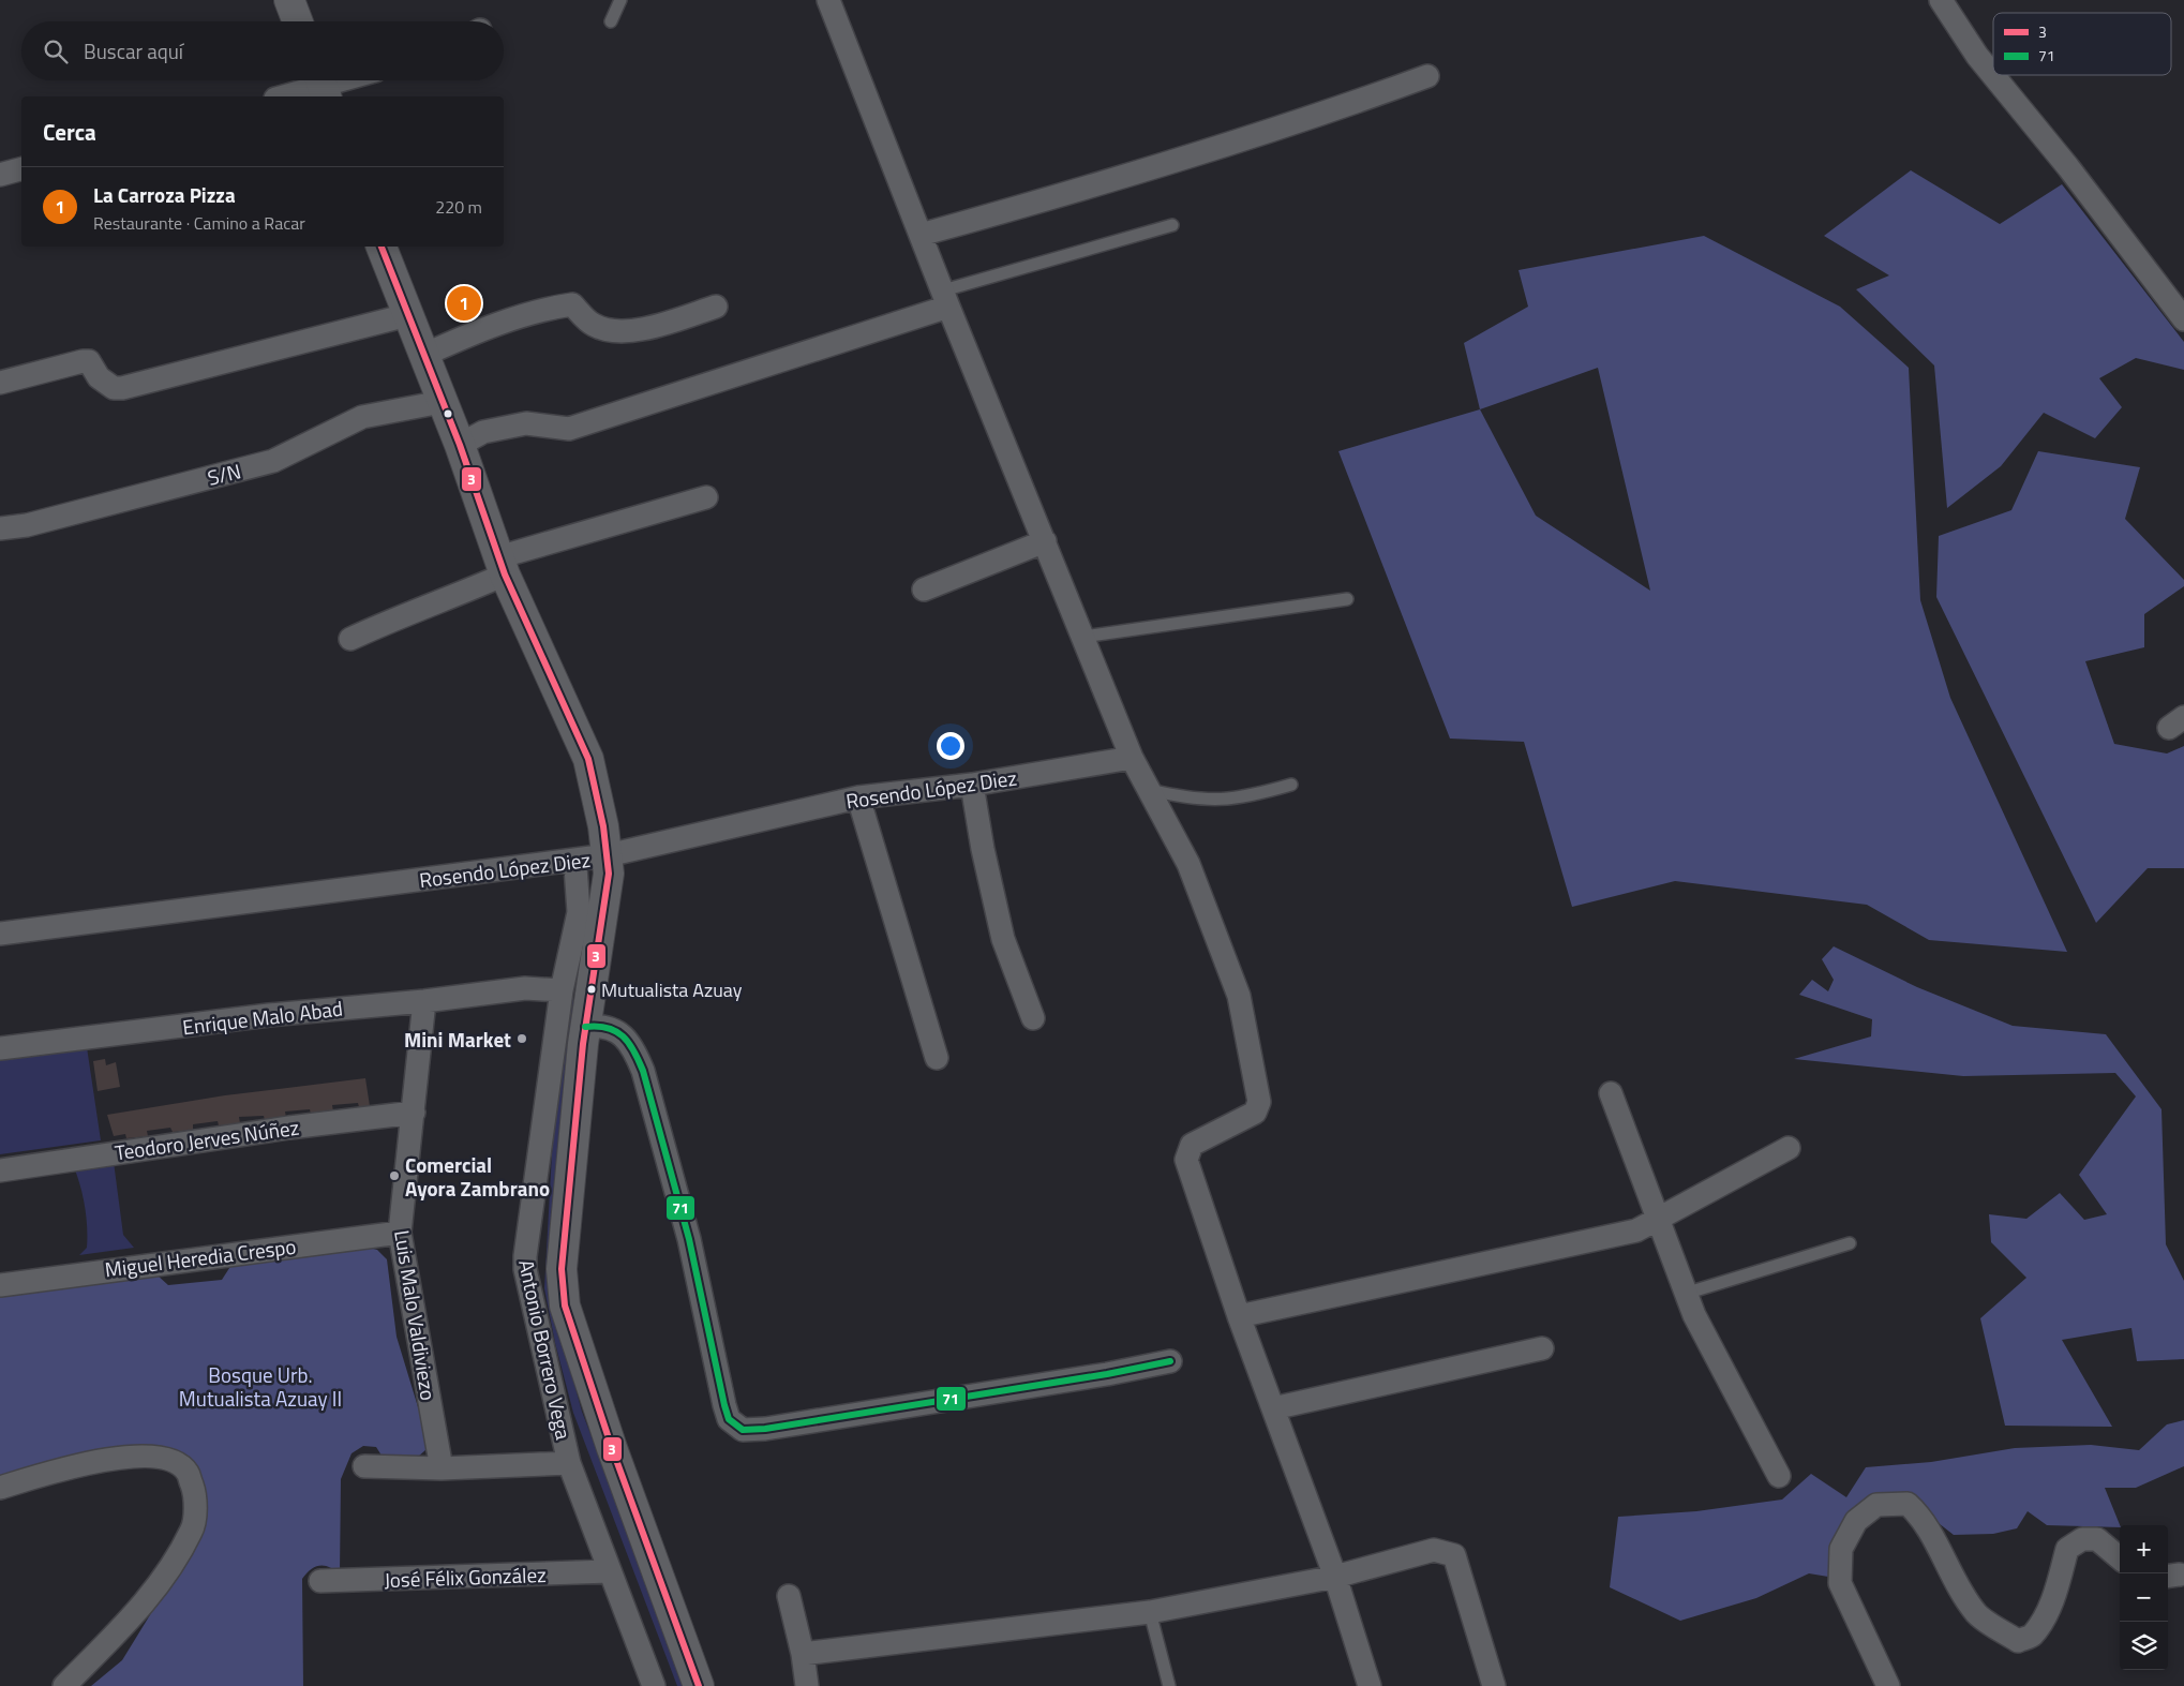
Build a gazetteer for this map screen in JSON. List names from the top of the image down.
{
  "streets": {
    "street": [
      "S/N",
      "Rosendo López Diez",
      "Enrique Malo Abad",
      "Teodoro Jerves Núñez",
      "Miguel Heredia Crespo",
      "Luis Malo Valdiviezo",
      "Antonio Borrero Vega",
      "José Félix González"
    ]
  },
  "crossings": [
    ["Rosendo López Diez", "Antonio Borrero Vega"],
    ["Enrique Malo Abad", "Luis Malo Valdiviezo"],
    ["Enrique Malo Abad", "Antonio Borrero Vega"],
    ["Teodoro Jerves Núñez", "Luis Malo Valdiviezo"],
    ["Miguel Heredia Crespo", "Luis Malo Valdiviezo"],
    ["Antonio Borrero Vega", "José Félix González"]
  ],
  "parks": ["Bosque Urb. Mutualista Azuay II"],
  "places": ["Mutualista Azuay", "Mini Market", "Comercial Ayora Zambrano"],
  "lines": ["transit line 3", "transit line 71"],
  "legend": ["3", "71"],
  "page": {
    "search": "Buscar aquí",
    "heading": "Cerca",
    "list": [
      {
        "mark": "1",
        "name": "La Carroza Pizza",
        "note": "Restaurante · Camino a Racar",
        "value": "220 m"
      }
    ],
    "pins": "1",
    "map_buttons": ["+", "−"]
  }
}
